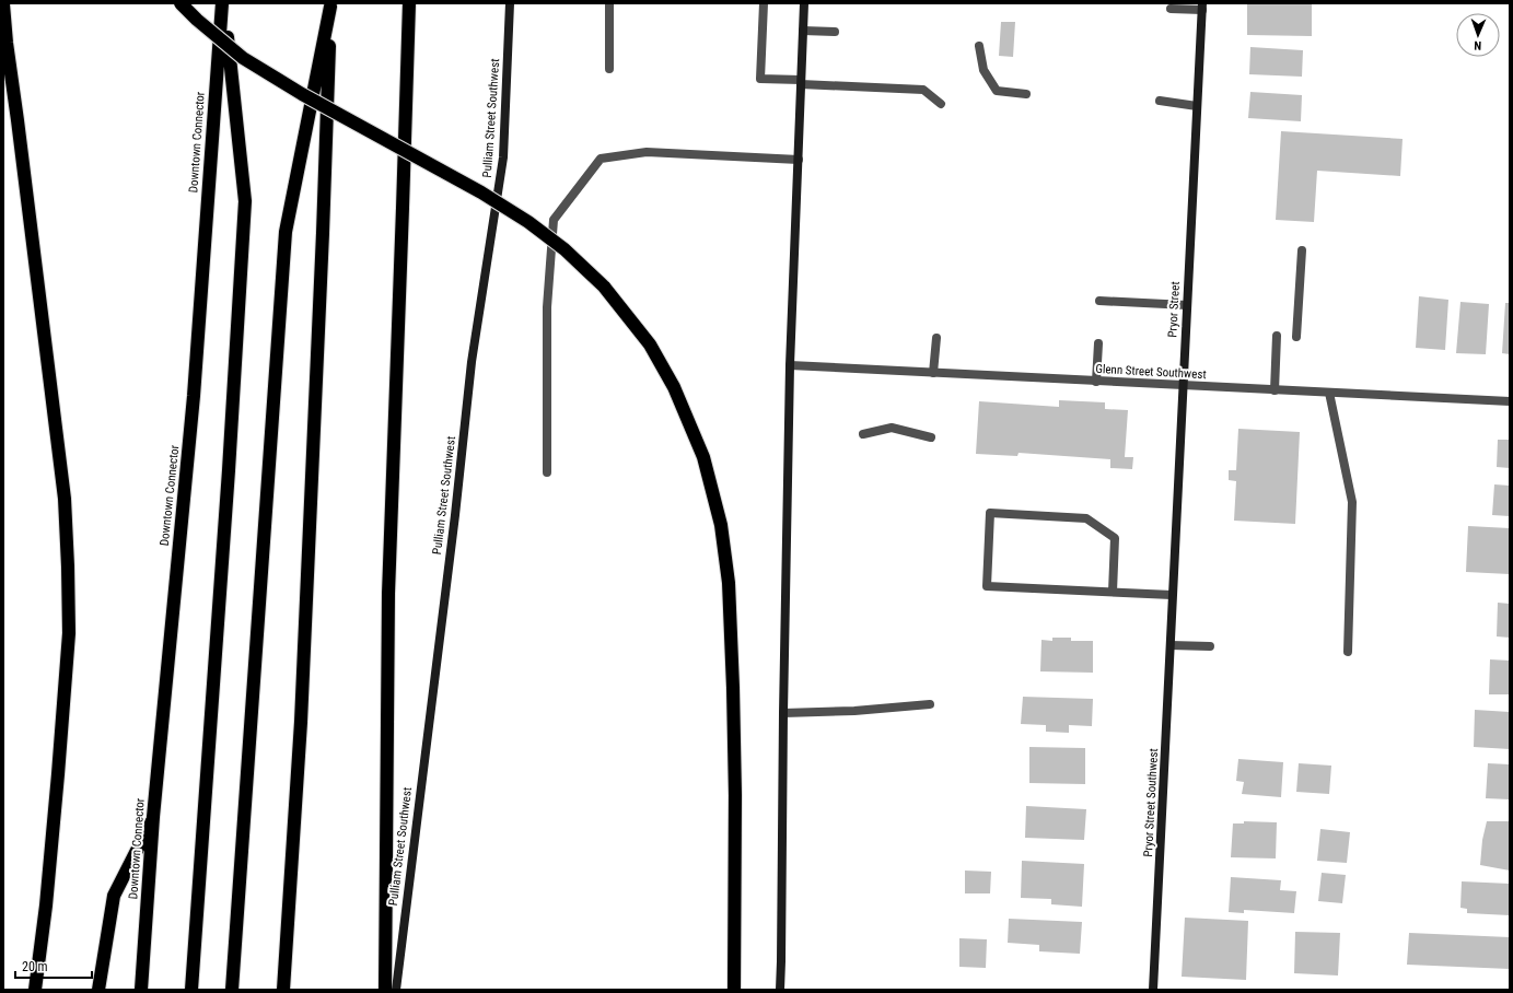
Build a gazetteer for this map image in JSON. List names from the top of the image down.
{
  "streets": {
    "highway": ["Downtown Connector"],
    "main road": ["Pulliam Street Southwest", "Pryor Street", "Pryor Street Southwest"],
    "street": ["Glenn Street Southwest"]
  },
  "crossings": [
    ["Pryor Street", "Glenn Street Southwest"],
    ["Pryor Street", "Pryor Street Southwest"]
  ],
  "scale_bar": "20 m",
  "north": "bottom"
}
